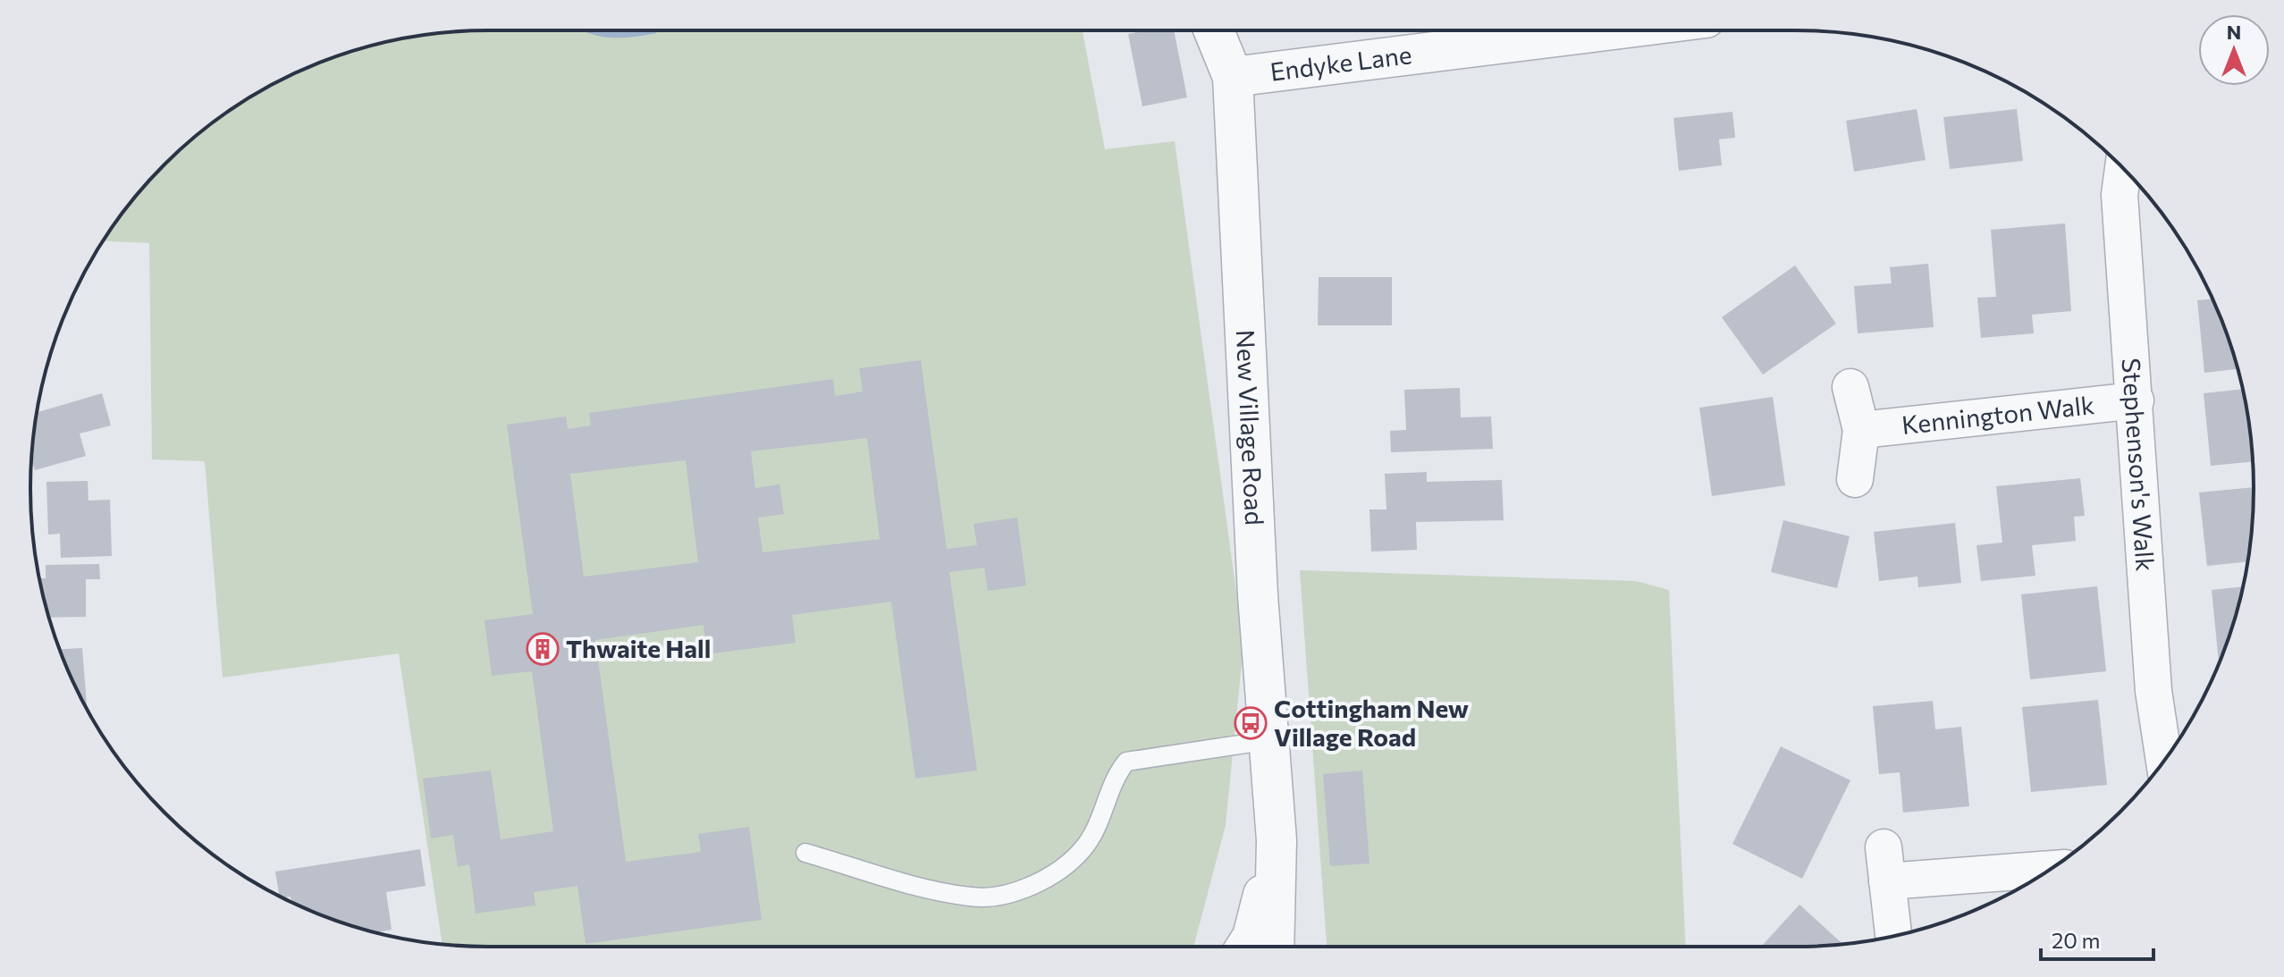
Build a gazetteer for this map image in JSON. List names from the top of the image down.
{
  "streets": {
    "street": [
      "Endyke Lane",
      "Kennington Walk",
      "New Village Road",
      "Stephenson's Walk"
    ]
  },
  "crossings": [
    ["Endyke Lane", "New Village Road"],
    ["Kennington Walk", "Stephenson's Walk"]
  ],
  "places": {
    "building": ["Thwaite Hall"],
    "bus stop": ["Cottingham New Village Road"]
  },
  "scale_bar": "20 m",
  "north": "top"
}
